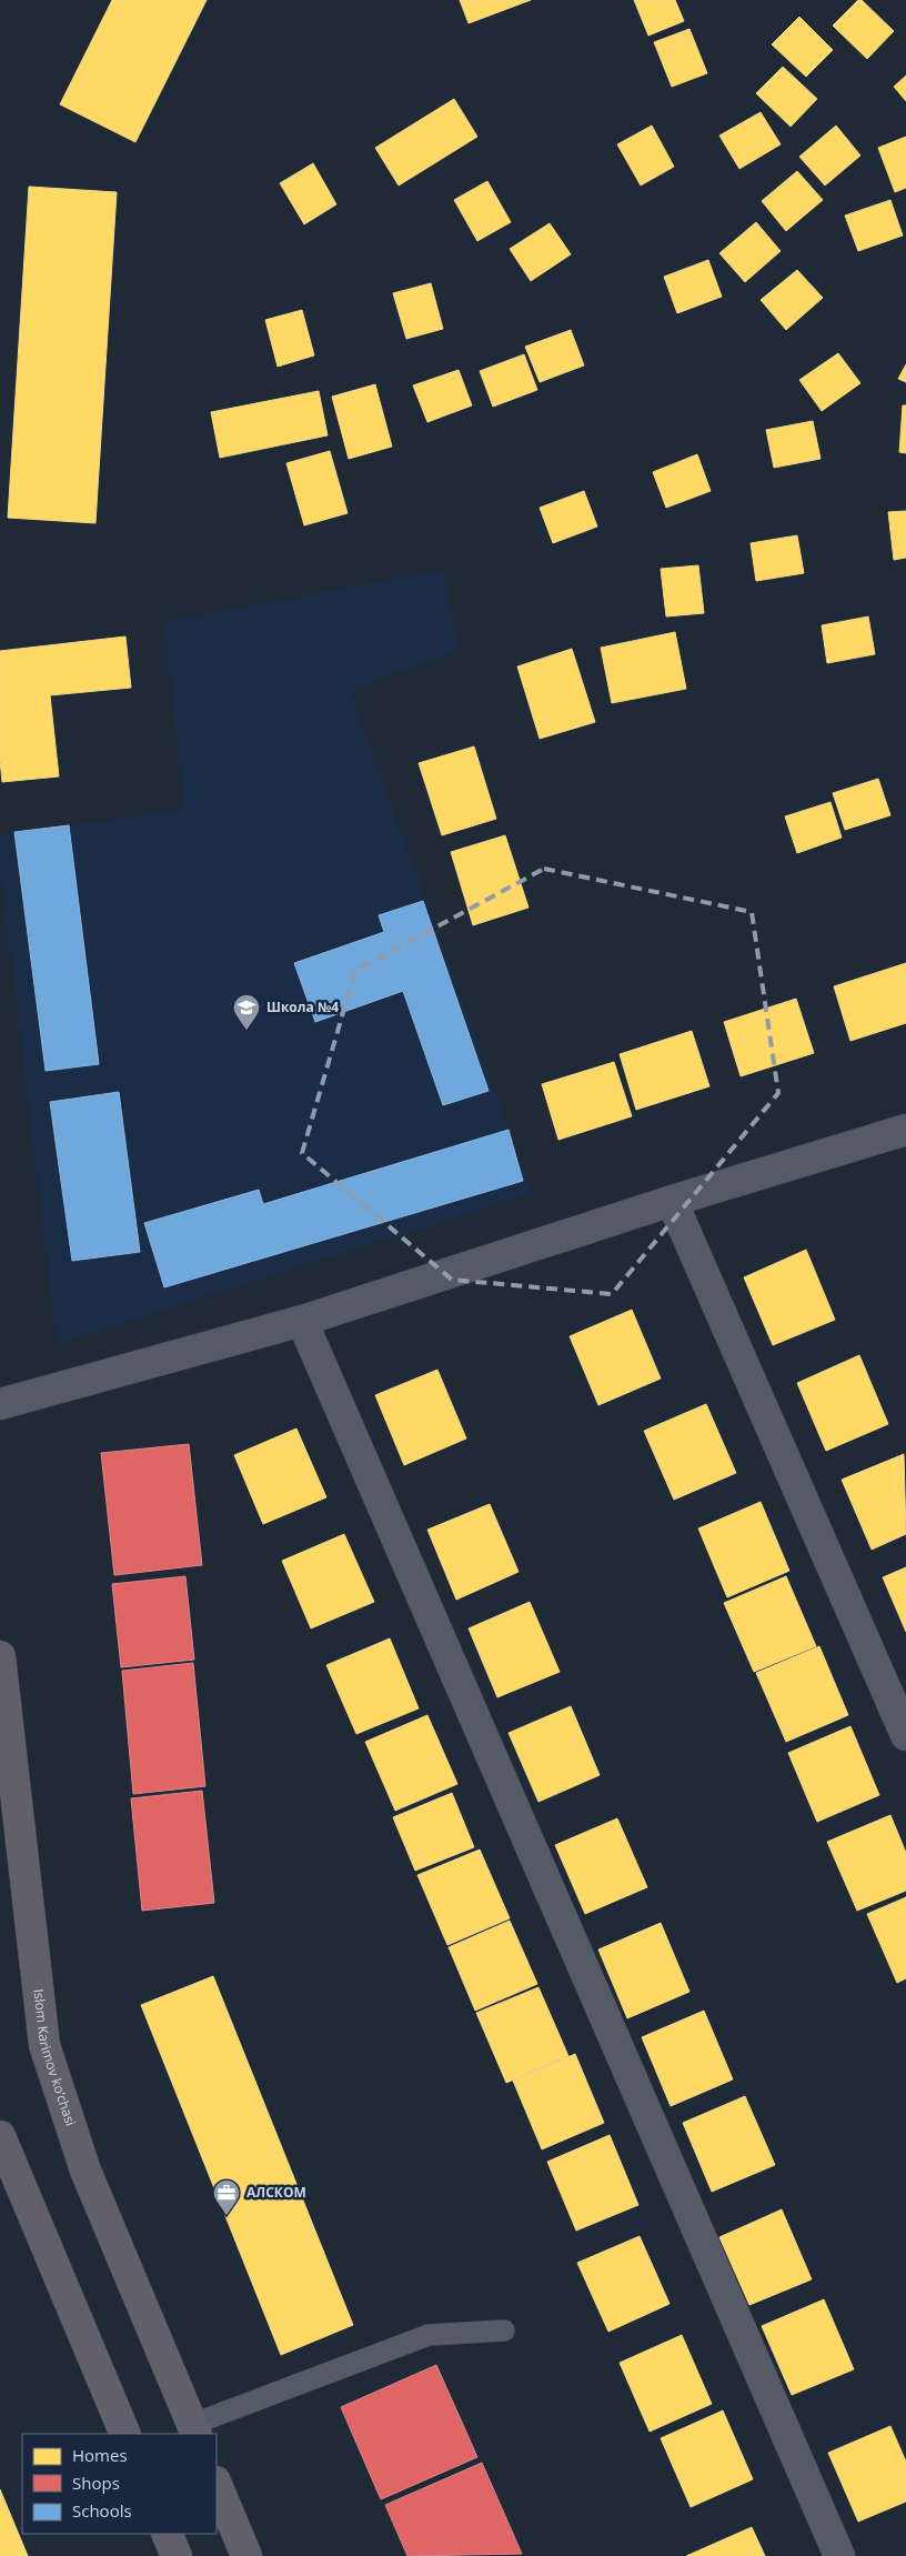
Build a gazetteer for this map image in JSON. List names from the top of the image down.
{
  "streets": {
    "main road": ["Islom Karimov ko‘chasi"]
  },
  "places": {
    "school or university": ["Школа №4"],
    "office": ["АЛСКОМ"]
  },
  "legend": ["Homes", "Shops", "Schools"]
}
